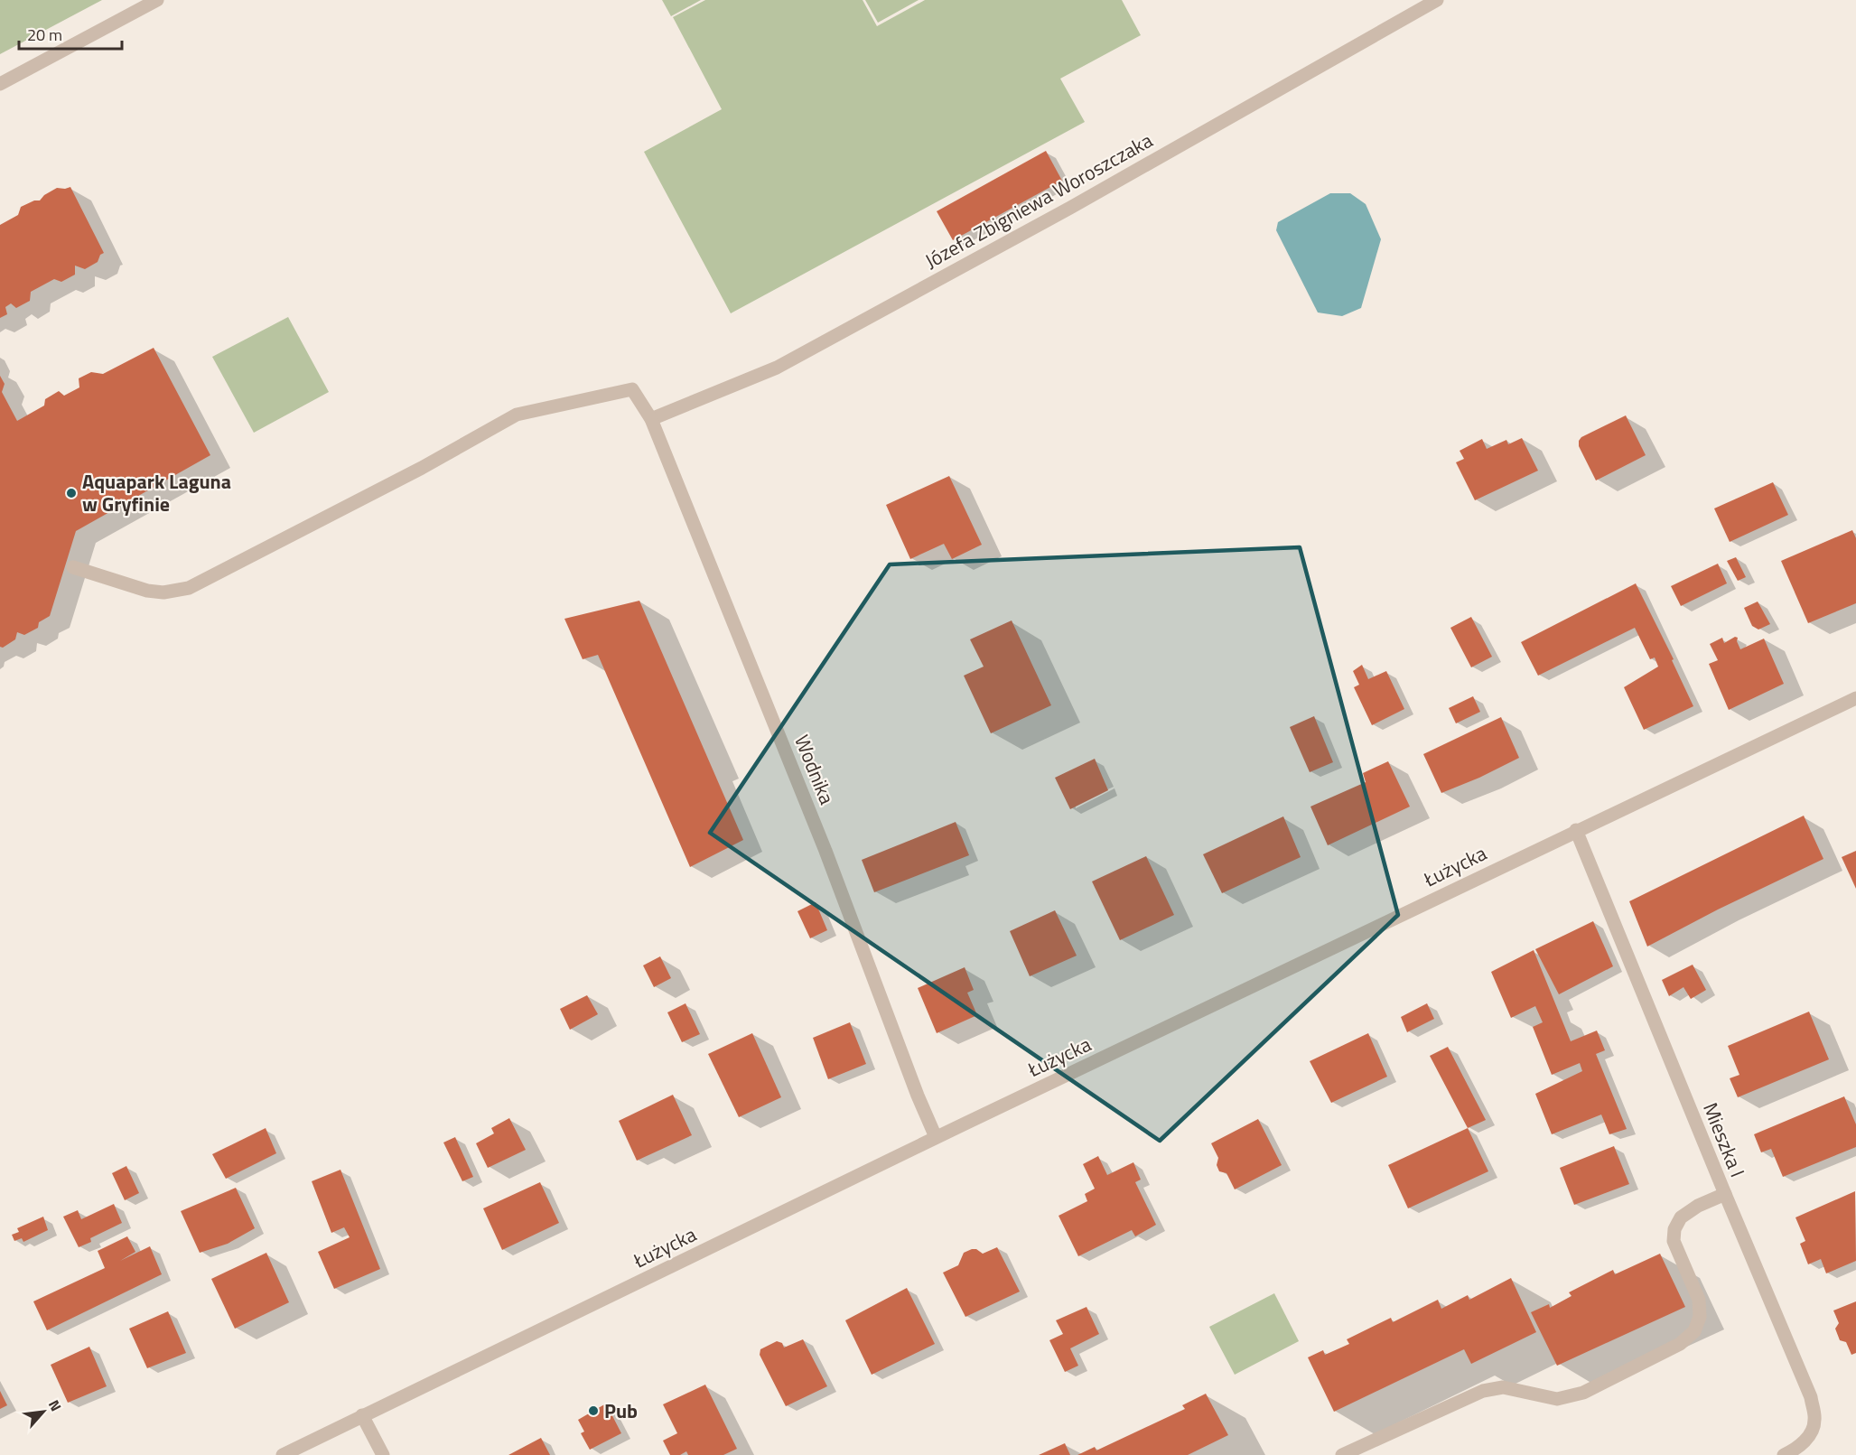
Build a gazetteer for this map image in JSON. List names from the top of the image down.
{
  "streets": {
    "street": [
      "Józefa Zbigniewa Woroszczaka",
      "Wodnika",
      "Łużycka",
      "Mieszka I"
    ]
  },
  "crossings": [
    ["Józefa Zbigniewa Woroszczaka", "Wodnika"],
    ["Wodnika", "Łużycka"],
    ["Łużycka", "Mieszka I"]
  ],
  "places": ["Aquapark Laguna w Gryfinie", "Pub"],
  "scale_bar": "20 m",
  "north": "top right"
}
